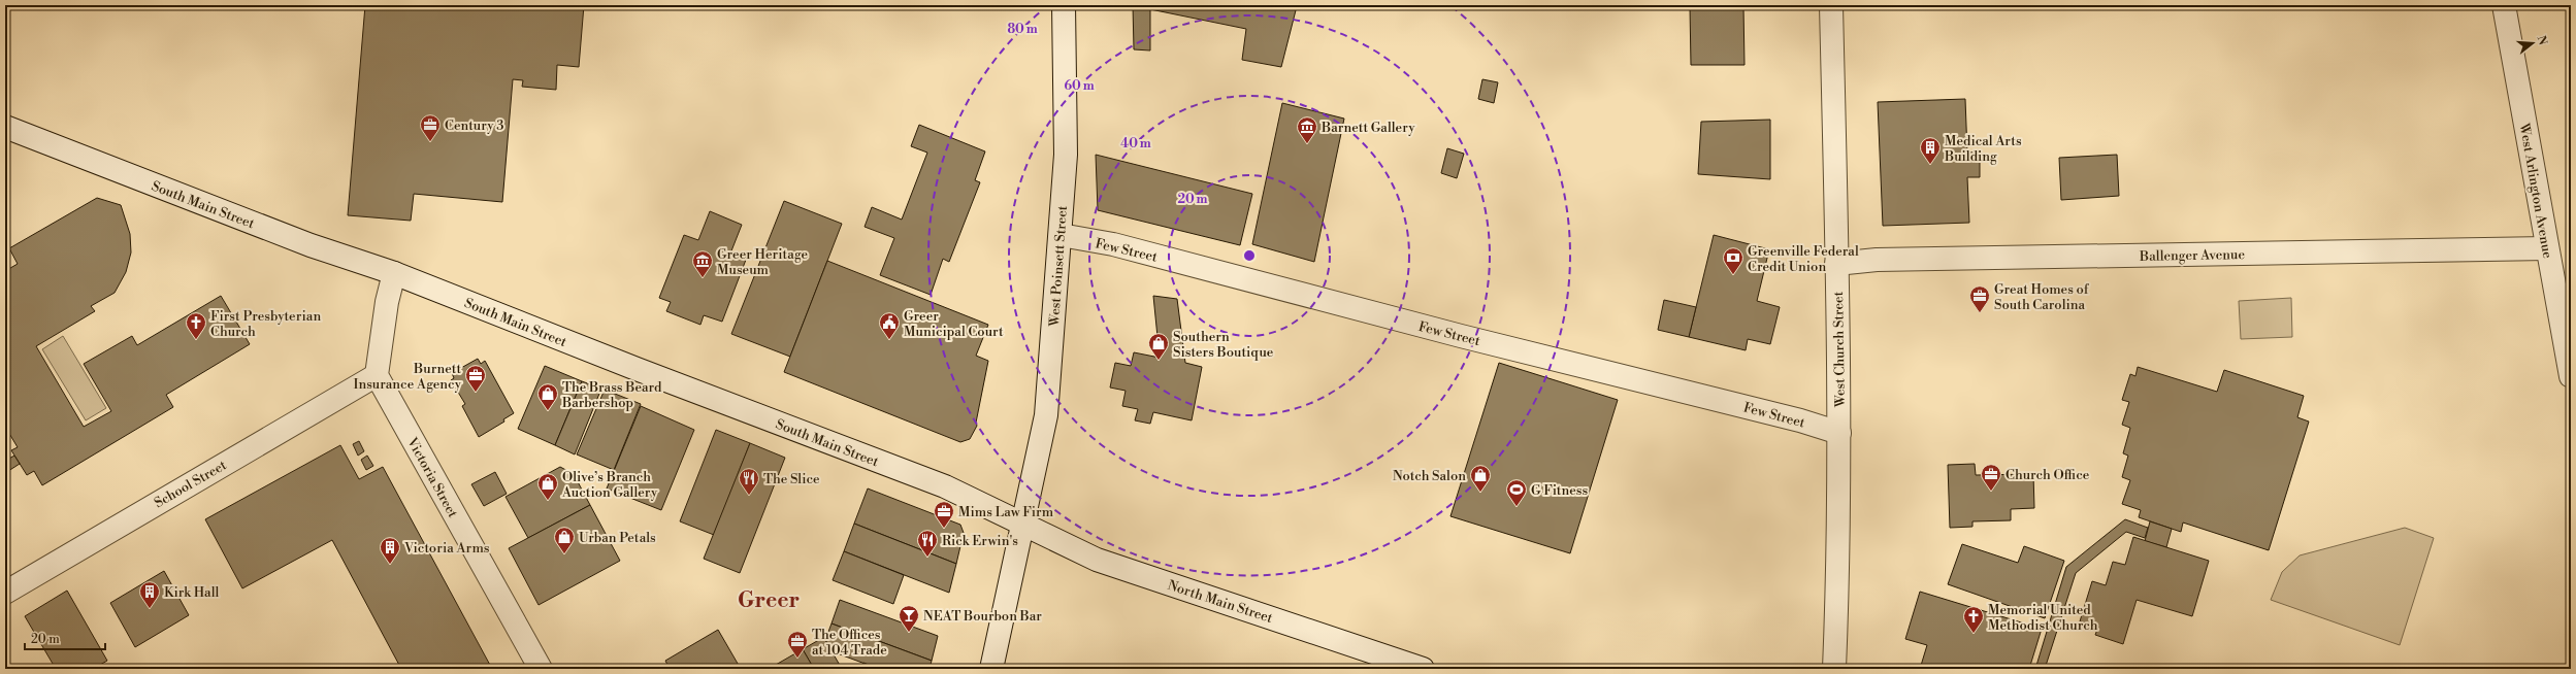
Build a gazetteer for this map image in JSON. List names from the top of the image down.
{
  "streets": {
    "street": [
      "West Arlington Avenue",
      "South Main Street",
      "Few Street",
      "Ballenger Avenue",
      "West Poinsett Street",
      "West Church Street",
      "Victoria Street",
      "School Street",
      "North Main Street"
    ]
  },
  "crossings": [
    ["West Arlington Avenue", "Ballenger Avenue"],
    ["South Main Street", "West Poinsett Street"],
    ["South Main Street", "North Main Street"],
    ["Few Street", "West Poinsett Street"],
    ["Few Street", "West Church Street"],
    ["Ballenger Avenue", "West Church Street"],
    ["West Poinsett Street", "North Main Street"],
    ["Victoria Street", "School Street"]
  ],
  "districts": ["Greer"],
  "places": {
    "office": [
      "Century 3",
      "Great Homes of South Carolina",
      "Burnett Insurance Agency",
      "Church Office",
      "Mims Law Firm",
      "The Offices at 104 Trade"
    ],
    "museum": ["Barnett Gallery", "Greer Heritage Museum"],
    "building": ["Medical Arts Building", "Victoria Arms", "Kirk Hall"],
    "bank": ["Greenville Federal Credit Union"],
    "church": ["First Presbyterian Church", "Memorial United Methodist Church"],
    "public building": ["Greer Municipal Court"],
    "shop": [
      "Southern Sisters Boutique",
      "The Brass Beard Barbershop",
      "Notch Salon",
      "Olive’s Branch Auction Gallery",
      "Urban Petals"
    ],
    "restaurant": ["The Slice", "Rick Erwin's"],
    "sports": ["G Fitness"],
    "bar": ["NEAT Bourbon Bar"]
  },
  "scale_bar": "20 m",
  "north": "right",
  "rings": [
    "80 m",
    "60 m",
    "40 m",
    "20 m"
  ]
}
